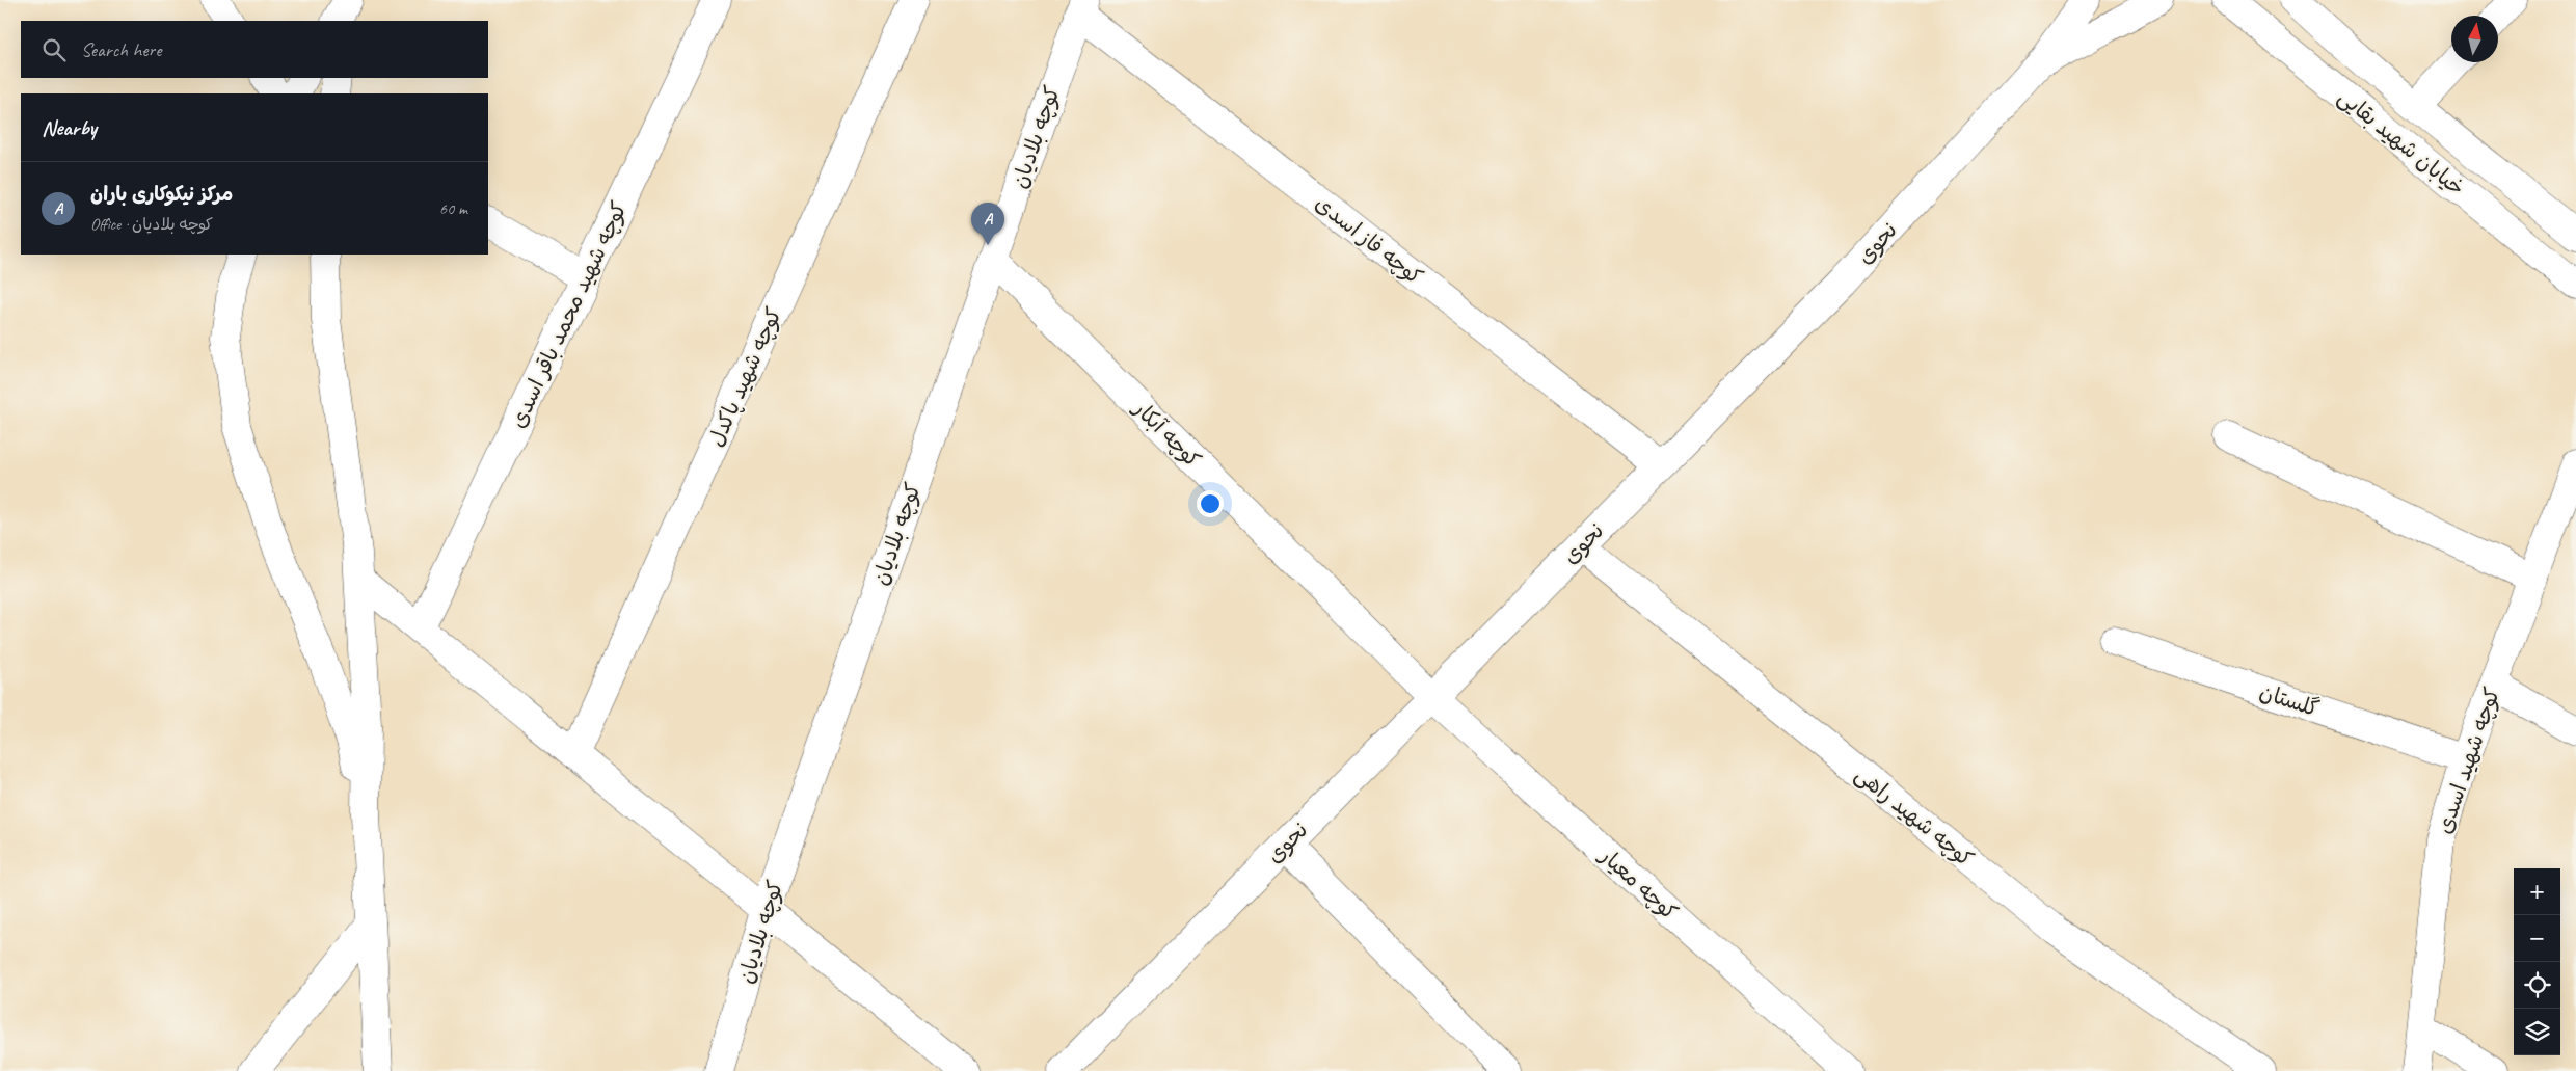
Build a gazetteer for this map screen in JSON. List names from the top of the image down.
{
  "streets": {
    "street": [
      "کوچه بلادیان",
      "خیابان شهید بقایی",
      "کوچه فاز اسدی",
      "نحوی",
      "کوچه شهید محمد باقر اسدی",
      "کوچه شهید پاکدل",
      "کوچه آبکار",
      "گلستان",
      "کوچه شهید اسدی",
      "کوچه شهید راهی",
      "کوچه معیار"
    ]
  },
  "crossings": [
    ["کوچه بلادیان", "کوچه فاز اسدی"],
    ["کوچه بلادیان", "کوچه آبکار"],
    ["کوچه فاز اسدی", "نحوی"],
    ["نحوی", "کوچه آبکار"],
    ["نحوی", "کوچه شهید راهی"],
    ["نحوی", "کوچه معیار"],
    ["کوچه آبکار", "کوچه معیار"],
    ["گلستان", "کوچه شهید اسدی"]
  ],
  "north": "top",
  "page": {
    "search": "Search here",
    "heading": "Nearby",
    "list": [
      {
        "mark": "A",
        "name": "مرکز نیکوکاری باران",
        "note": "Office · کوچه بلادیان",
        "value": "60 m"
      }
    ],
    "pins": "A",
    "map_buttons": ["+", "−"]
  }
}
